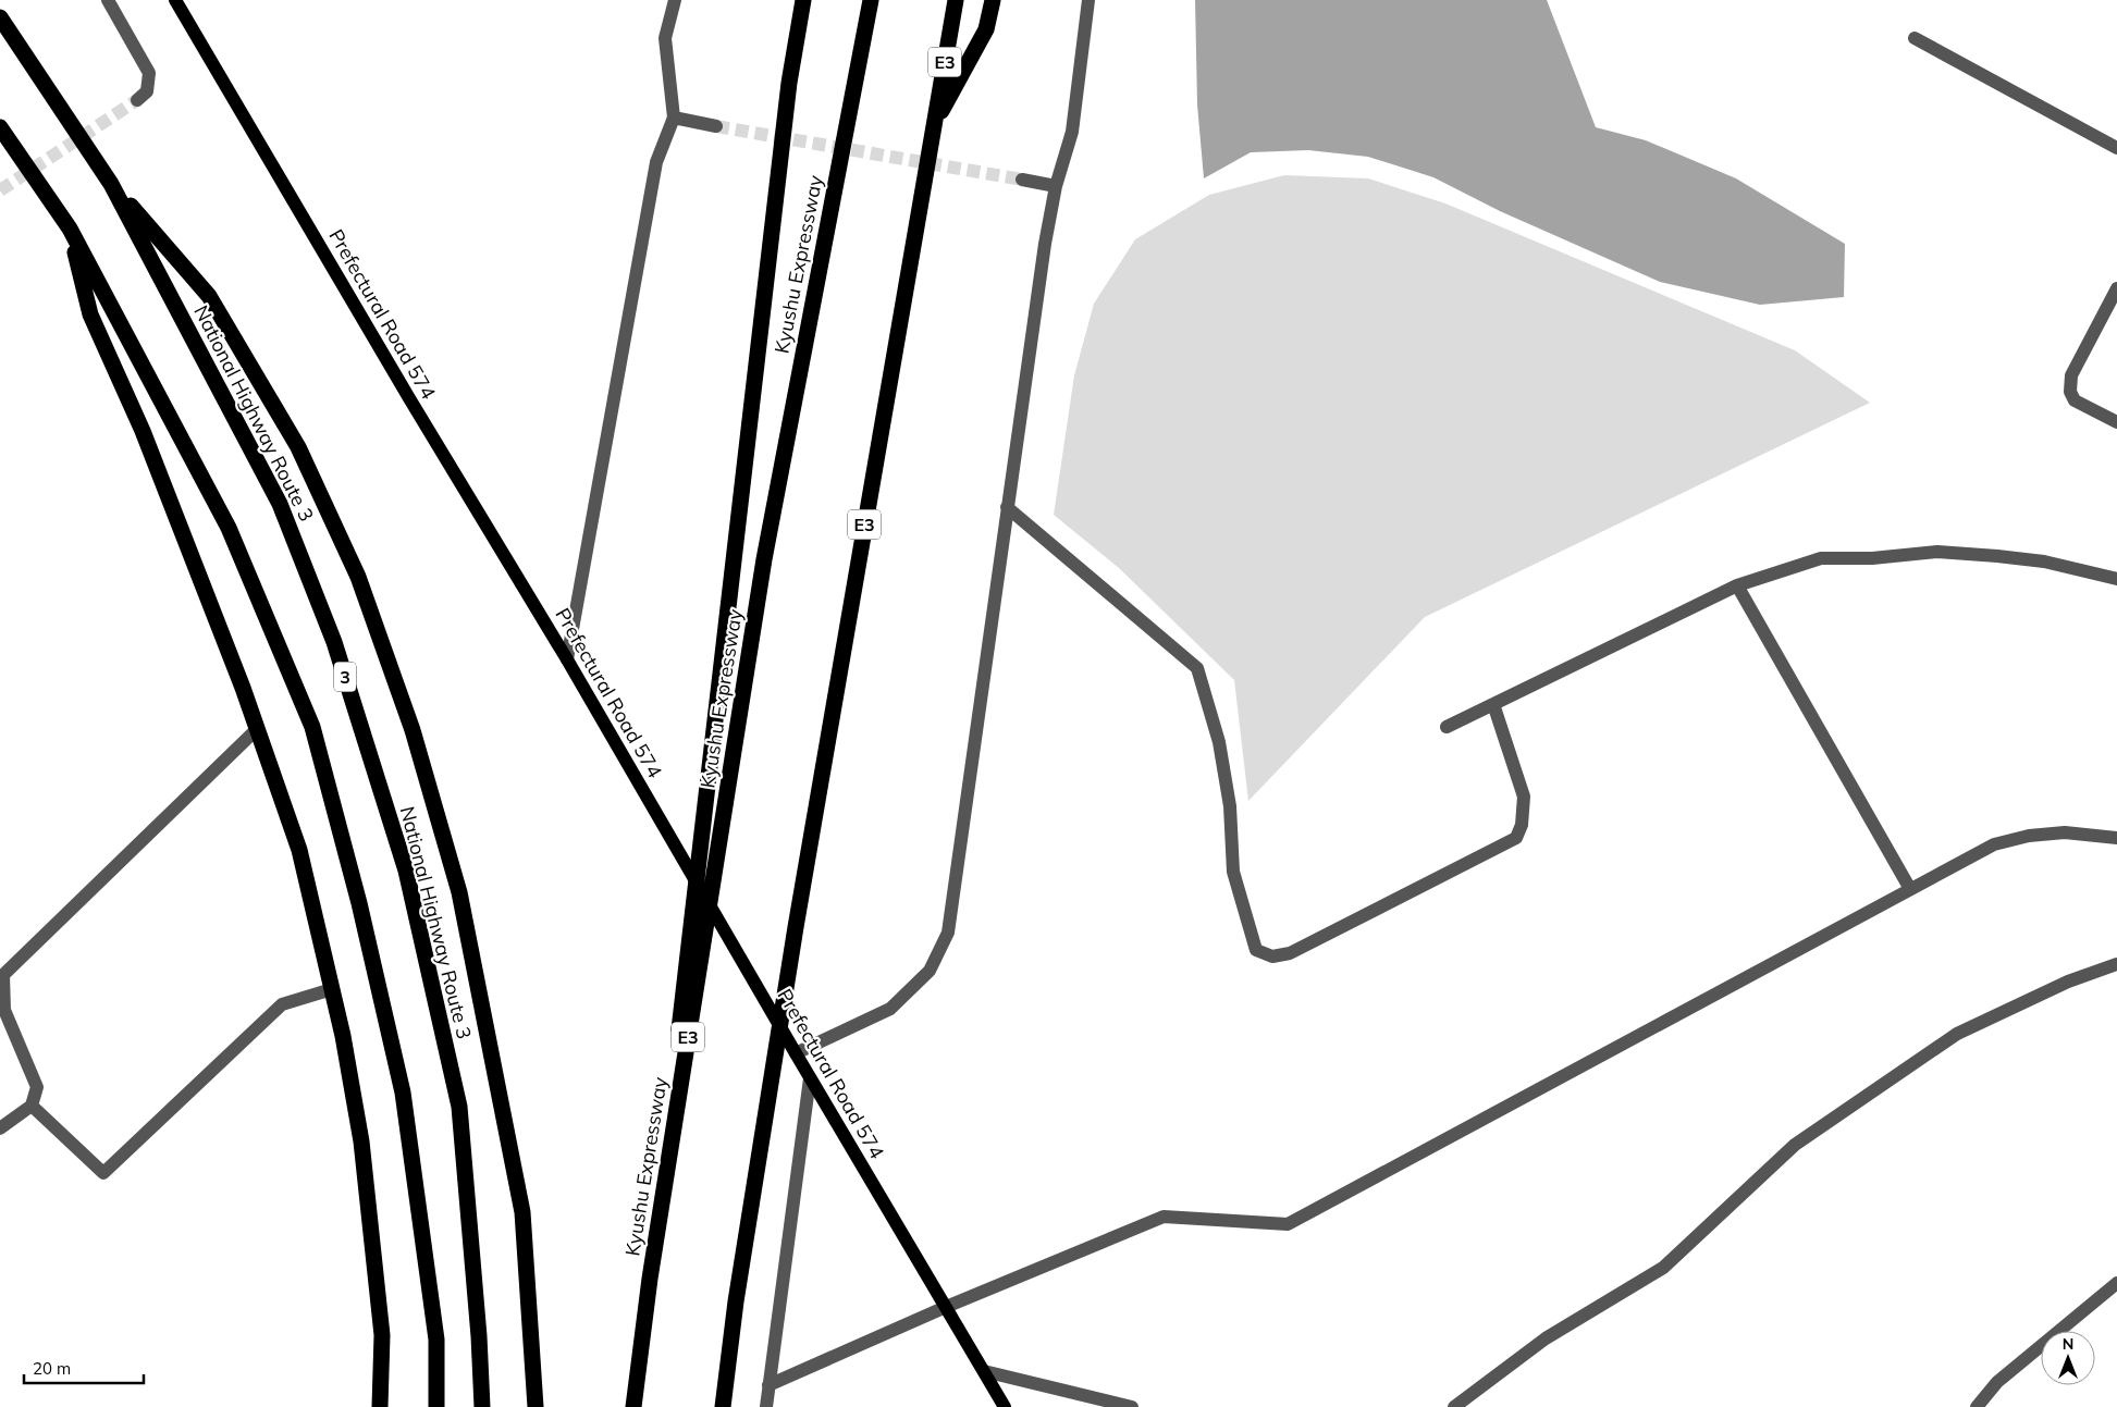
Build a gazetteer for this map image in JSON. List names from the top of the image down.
{
  "streets": {
    "highway": [
      "E3",
      "Kyushu Expressway",
      "National Highway Route 3",
      "3"
    ],
    "main road": ["Prefectural Road 574"]
  },
  "scale_bar": "20 m",
  "north": "top"
}
